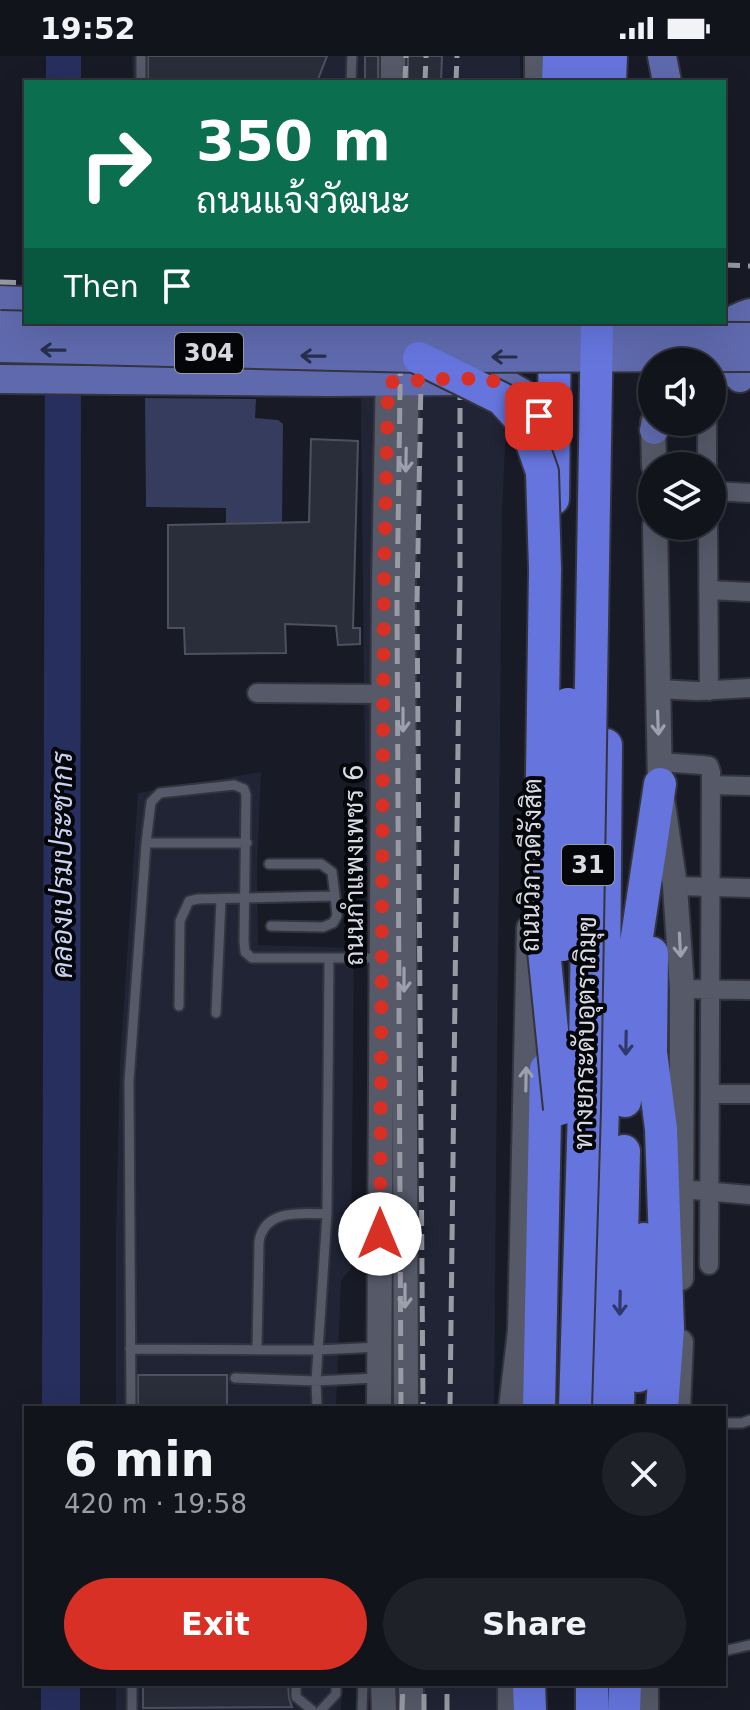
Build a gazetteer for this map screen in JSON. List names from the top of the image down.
{
  "streets": {
    "highway": ["ถนนวิภาวดีรังสิต", "31", "ทางยกระดับอุตราภิมุข"],
    "main road": ["304", "ถนนกำแพงเพชร 6"]
  },
  "crossings": [
    ["304", "ถนนกำแพงเพชร 6"],
    ["ถนนวิภาวดีรังสิต", "ทางยกระดับอุตราภิมุข"]
  ],
  "water": ["คลองเปรมประชากร"],
  "page": {
    "status": "19:52",
    "turn": ["350 m", "ถนนแจ้งวัฒนะ"],
    "then": "Then",
    "heading": ["6 min", "420 m · 19:58"],
    "buttons": ["Exit", "Share"]
  }
}
